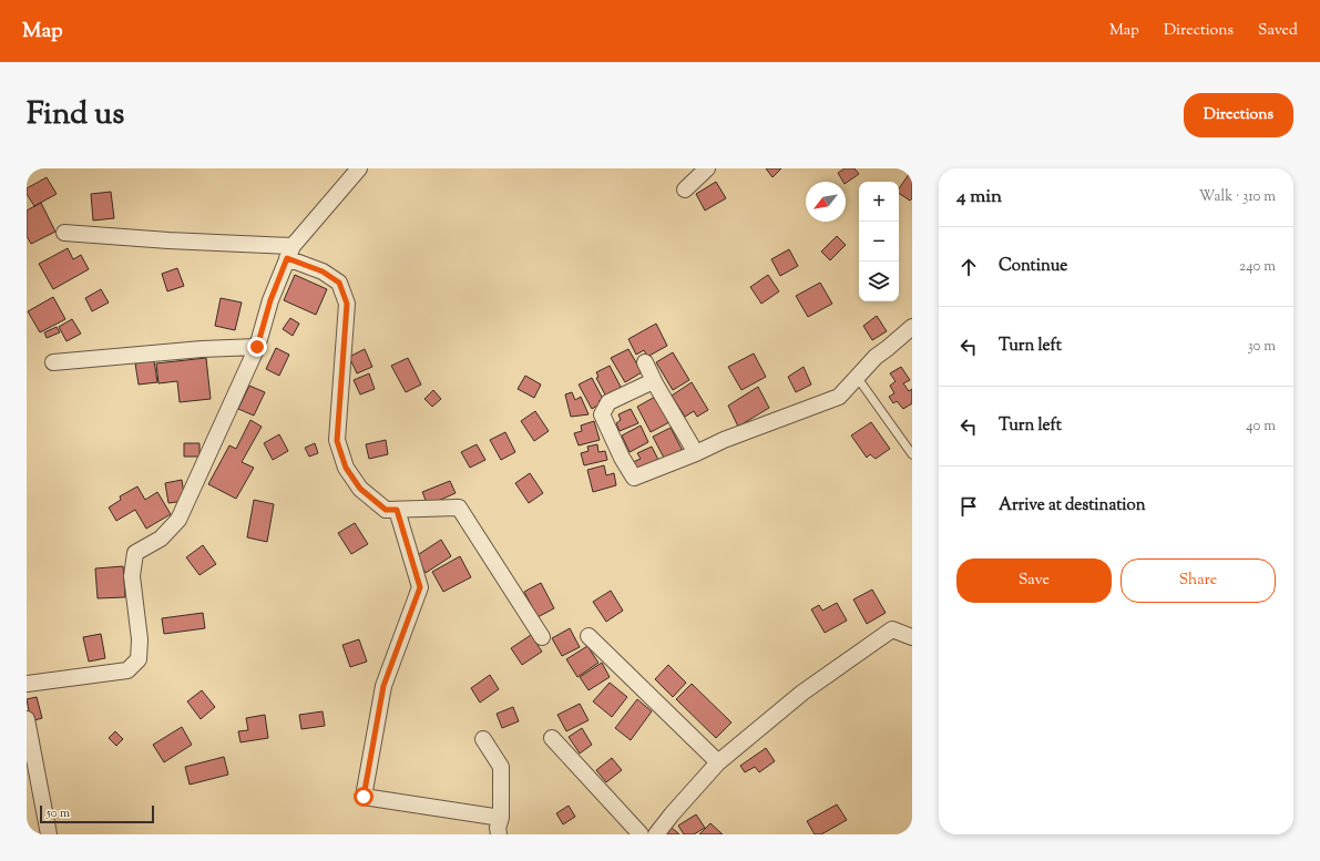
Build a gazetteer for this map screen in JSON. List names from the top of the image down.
{
  "scale_bar": "50 m",
  "north": "bottom left",
  "page": {
    "header": "Map",
    "nav": ["Map", "Directions", "Saved"],
    "title": "Find us",
    "buttons": [
      "Directions",
      ["Save", "Share"]
    ],
    "heading": ["4 min", "Walk · 310 m"],
    "map_buttons": ["+", "−"],
    "list": [
      ["Continue", "240 m"],
      ["Turn left", "30 m"],
      ["Turn left", "40 m"],
      "Arrive at destination"
    ],
    "scale": "50 m"
  }
}
